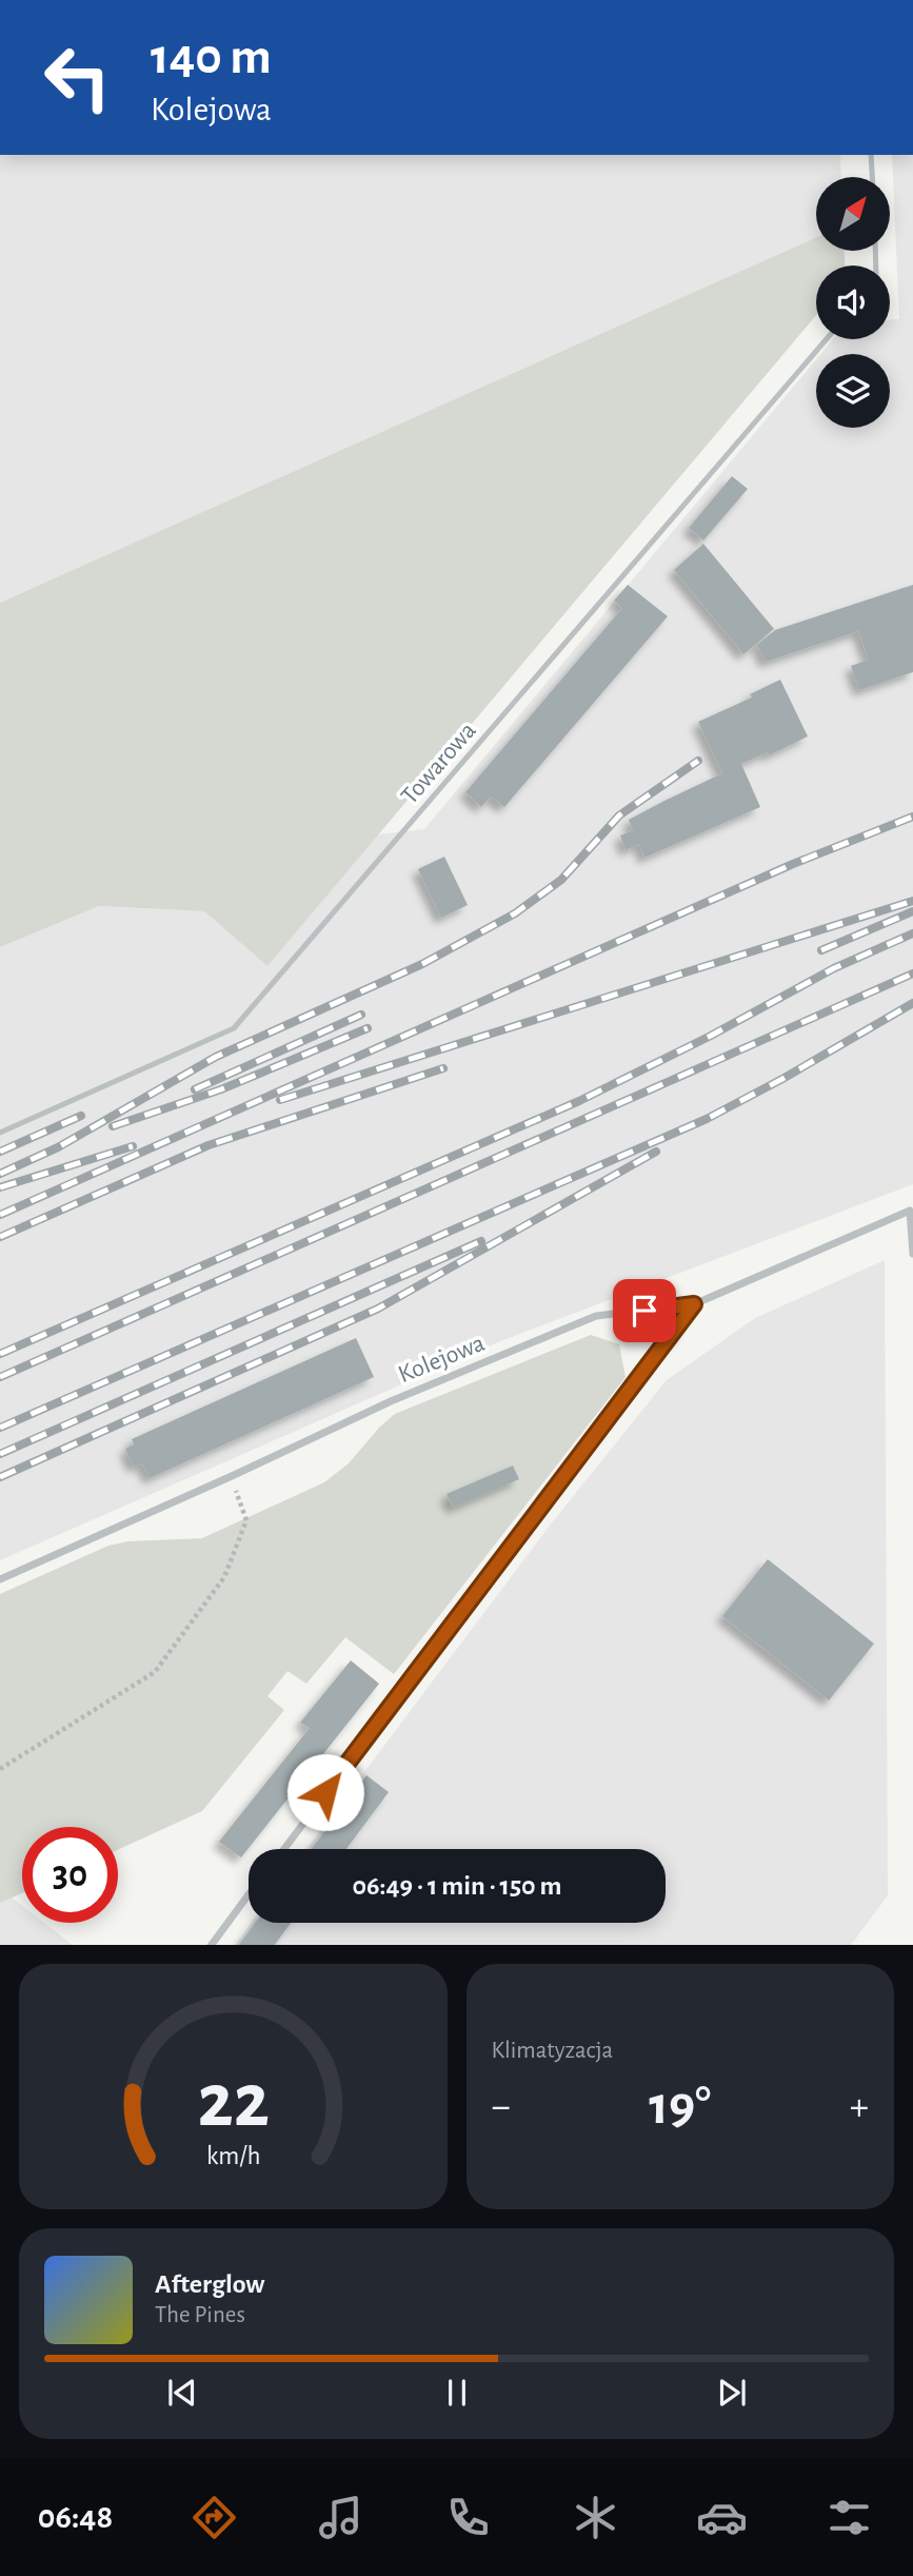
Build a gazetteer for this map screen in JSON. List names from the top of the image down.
{
  "streets": {
    "street": ["Kolejowa"],
    "lane": ["Towarowa"]
  },
  "north": "top right",
  "page": {
    "turn": ["140 m", "Kolejowa"],
    "limit": "30",
    "trip": "06:49 · 1 min · 150 m",
    "tile": "Klimatyzacja",
    "heat": ["−", "19°", "+"],
    "song": ["Afterglow", "The Pines"],
    "tabs": "06:48",
    "gauge": ["22", "km/h"]
  }
}
